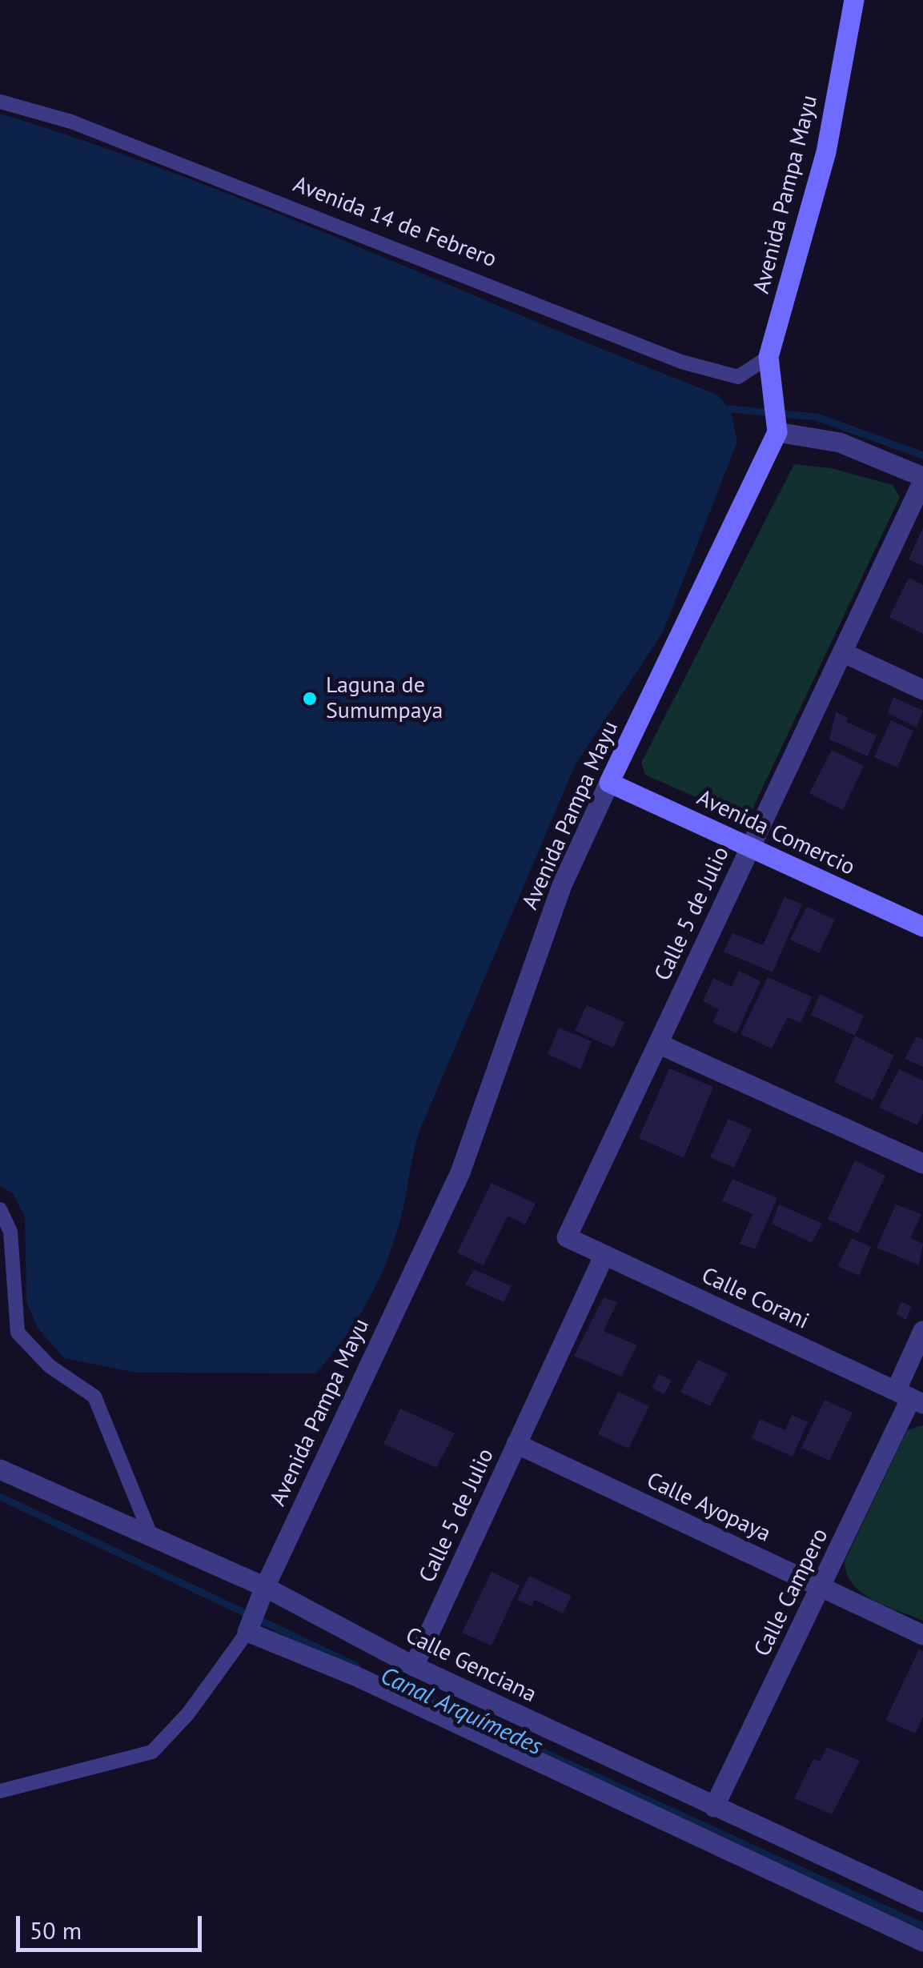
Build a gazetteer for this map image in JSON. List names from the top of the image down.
{
  "streets": {
    "street": [
      "Avenida Pampa Mayu",
      "Avenida Comercio",
      "Calle 5 de Julio",
      "Calle Corani",
      "Calle Ayopaya",
      "Calle Campero",
      "Calle Genciana"
    ],
    "lane": ["Avenida 14 de Febrero"]
  },
  "crossings": [
    ["Avenida Pampa Mayu", "Avenida 14 de Febrero"],
    ["Avenida Pampa Mayu", "Avenida Comercio"],
    ["Avenida Pampa Mayu", "Calle Genciana"],
    ["Avenida Comercio", "Calle 5 de Julio"],
    ["Calle 5 de Julio", "Calle Corani"],
    ["Calle 5 de Julio", "Calle Ayopaya"],
    ["Calle 5 de Julio", "Calle Genciana"],
    ["Calle Corani", "Calle Campero"],
    ["Calle Ayopaya", "Calle Campero"],
    ["Calle Campero", "Calle Genciana"]
  ],
  "water": ["Canal Arquímedes"],
  "places": ["Laguna de Sumumpaya"],
  "scale_bar": "50 m"
}
